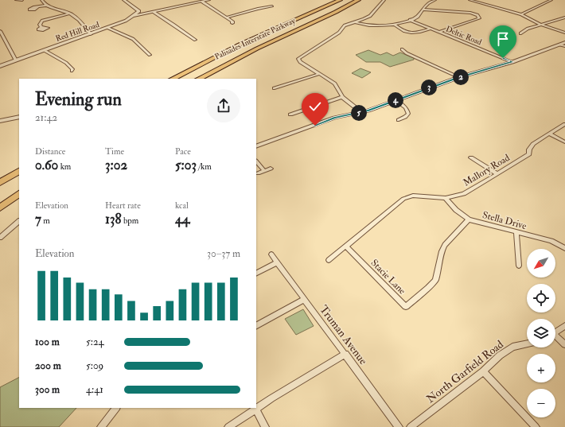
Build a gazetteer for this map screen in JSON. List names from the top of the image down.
{
  "streets": {
    "highway": ["Palisades Interstate Parkway"],
    "street": [
      "Red Hill Road",
      "Deltic Road",
      "Mallory Road",
      "Stella Drive",
      "Stacie Lane",
      "Truman Avenue",
      "North Garfield Road"
    ]
  },
  "crossings": [
    ["Mallory Road", "Stella Drive"],
    ["Mallory Road", "Stacie Lane"],
    ["Stella Drive", "Stacie Lane"]
  ],
  "north": "bottom left",
  "page": {
    "pins": [
      "2",
      "3",
      "4",
      "5"
    ],
    "heading": ["Evening run", "21:42"],
    "stats": [
      ["Distance", "0.60 km"],
      ["Time", "3:02"],
      ["Pace", "5:03 /km"],
      ["Elevation", "7 m"],
      ["Heart rate", "138 bpm"],
      ["kcal", "44"]
    ],
    "chart": ["Elevation", "30–37 m"],
    "map_buttons": ["+", "−"],
    "list": [
      {
        "name": "100 m",
        "note": "5:24"
      },
      {
        "name": "200 m",
        "note": "5:09"
      },
      {
        "name": "300 m",
        "note": "4:41"
      }
    ]
  }
}
